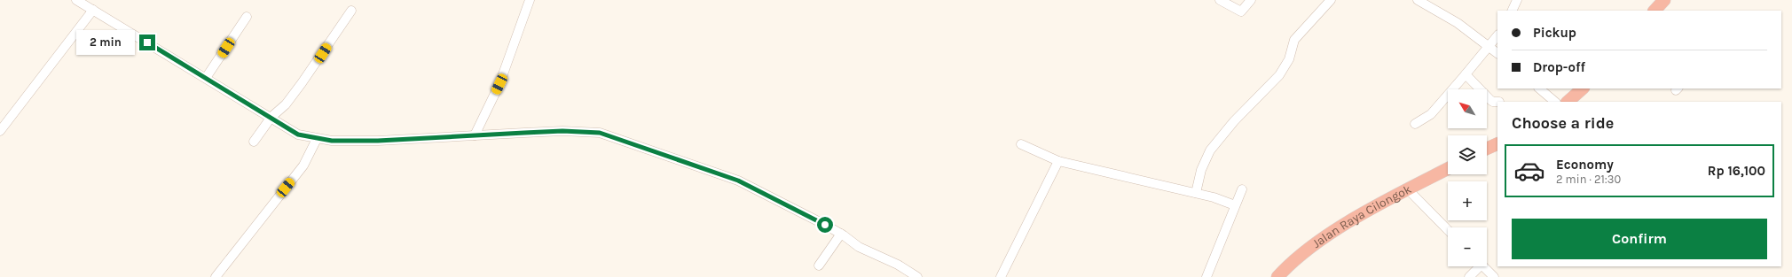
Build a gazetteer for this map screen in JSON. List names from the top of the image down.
{
  "streets": {
    "highway": ["Jalan Raya Cilongok"]
  },
  "north": "top left",
  "page": {
    "banner": ["Pickup", "Drop-off"],
    "bubble": "2 min",
    "map_buttons": ["+", "−"],
    "heading": "Choose a ride",
    "list": [
      {
        "name": "Economy",
        "note": "2 min · 21:30",
        "value": "Rp 16,100"
      }
    ],
    "buttons": "Confirm"
  }
}
